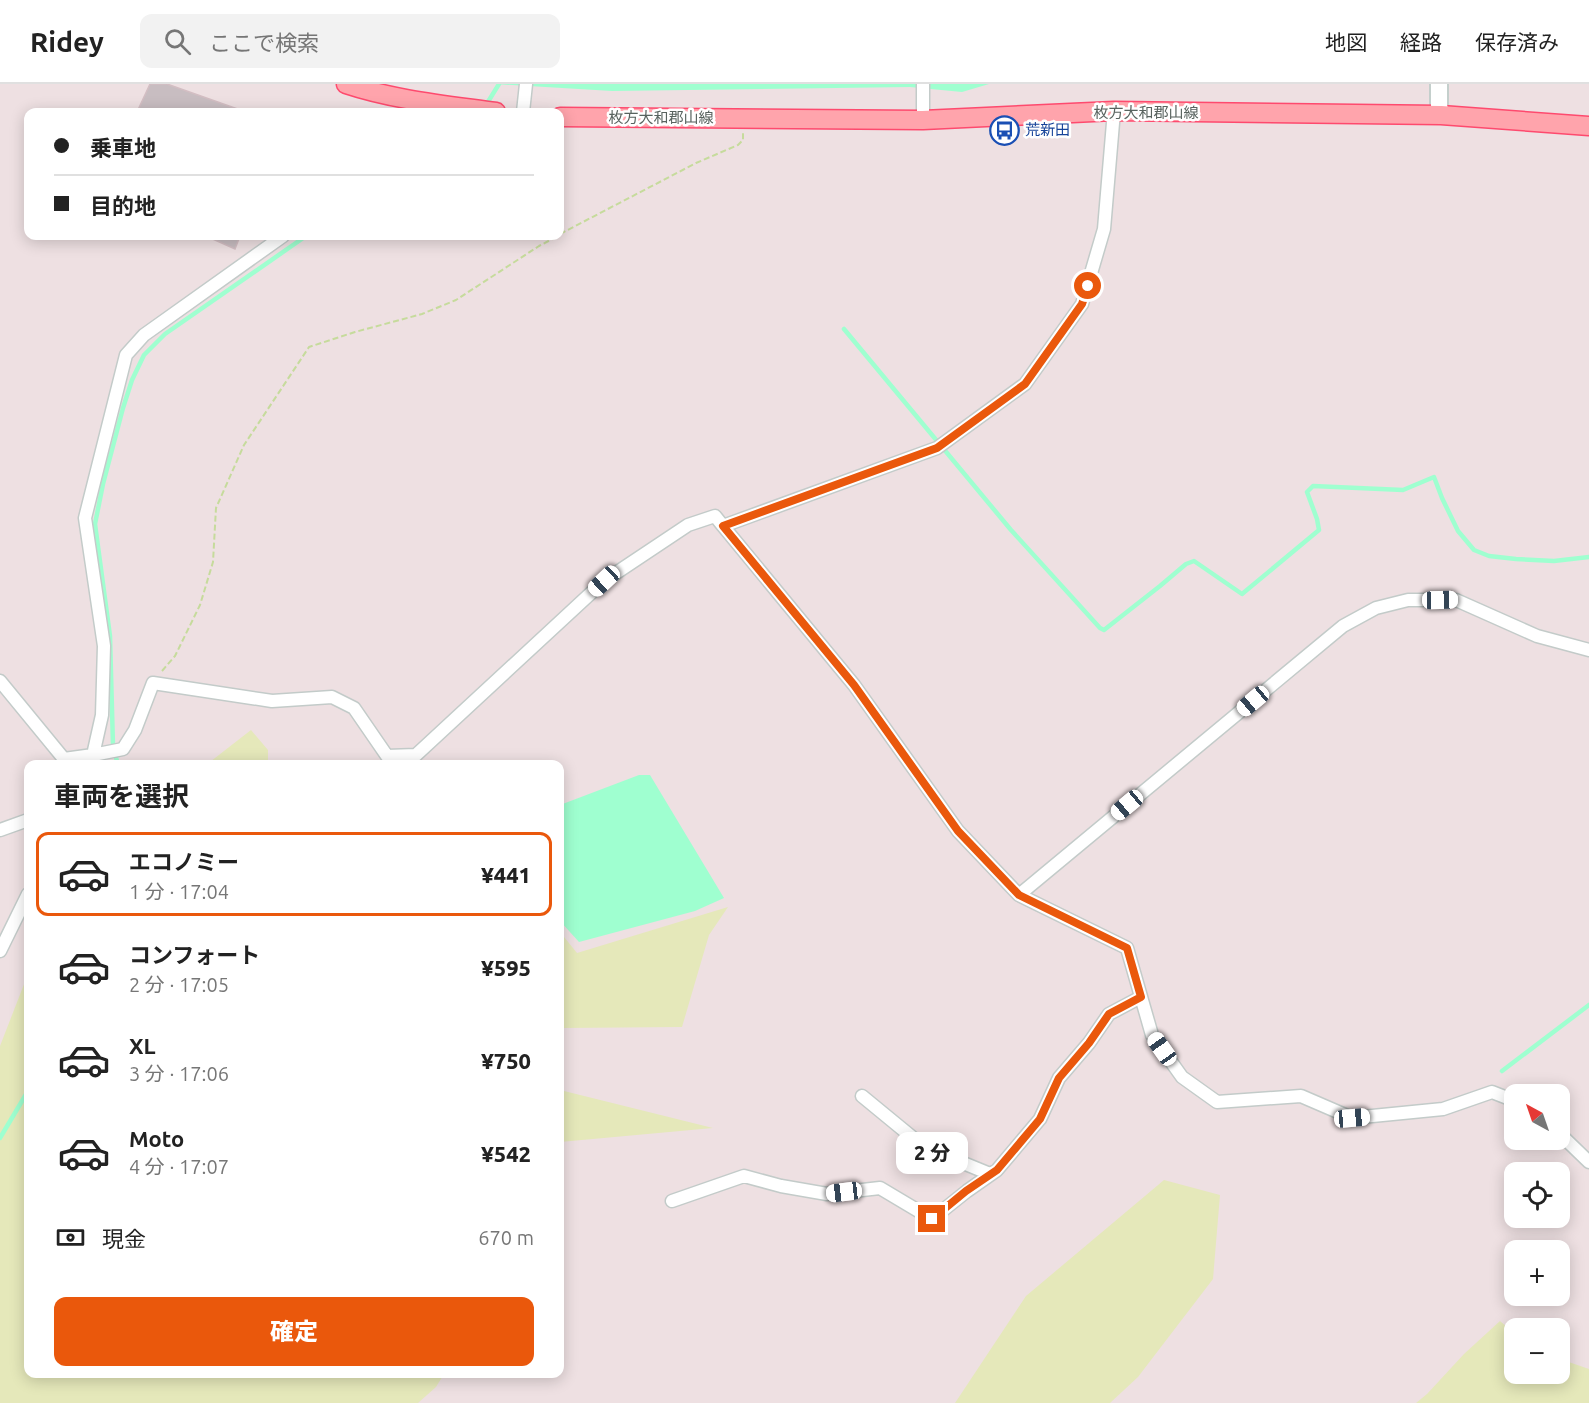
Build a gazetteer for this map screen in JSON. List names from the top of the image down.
{
  "streets": {
    "main road": ["枚方大和郡山線"]
  },
  "places": {
    "bus stop": ["荒新田"]
  },
  "north": "top left",
  "page": {
    "header": "Ridey",
    "search": "ここで検索",
    "nav": ["地図", "経路", "保存済み"],
    "banner": ["乗車地", "目的地"],
    "heading": "車両を選択",
    "list": [
      {
        "name": "エコノミー",
        "note": "1 分 · 17:04",
        "value": "¥441"
      },
      {
        "name": "コンフォート",
        "note": "2 分 · 17:05",
        "value": "¥595"
      },
      {
        "name": "XL",
        "note": "3 分 · 17:06",
        "value": "¥750"
      },
      {
        "name": "Moto",
        "note": "4 分 · 17:07",
        "value": "¥542"
      }
    ],
    "map_buttons": ["+", "−"],
    "bubble": "2 分",
    "pay": ["現金", "670 m"],
    "buttons": "確定"
  }
}
